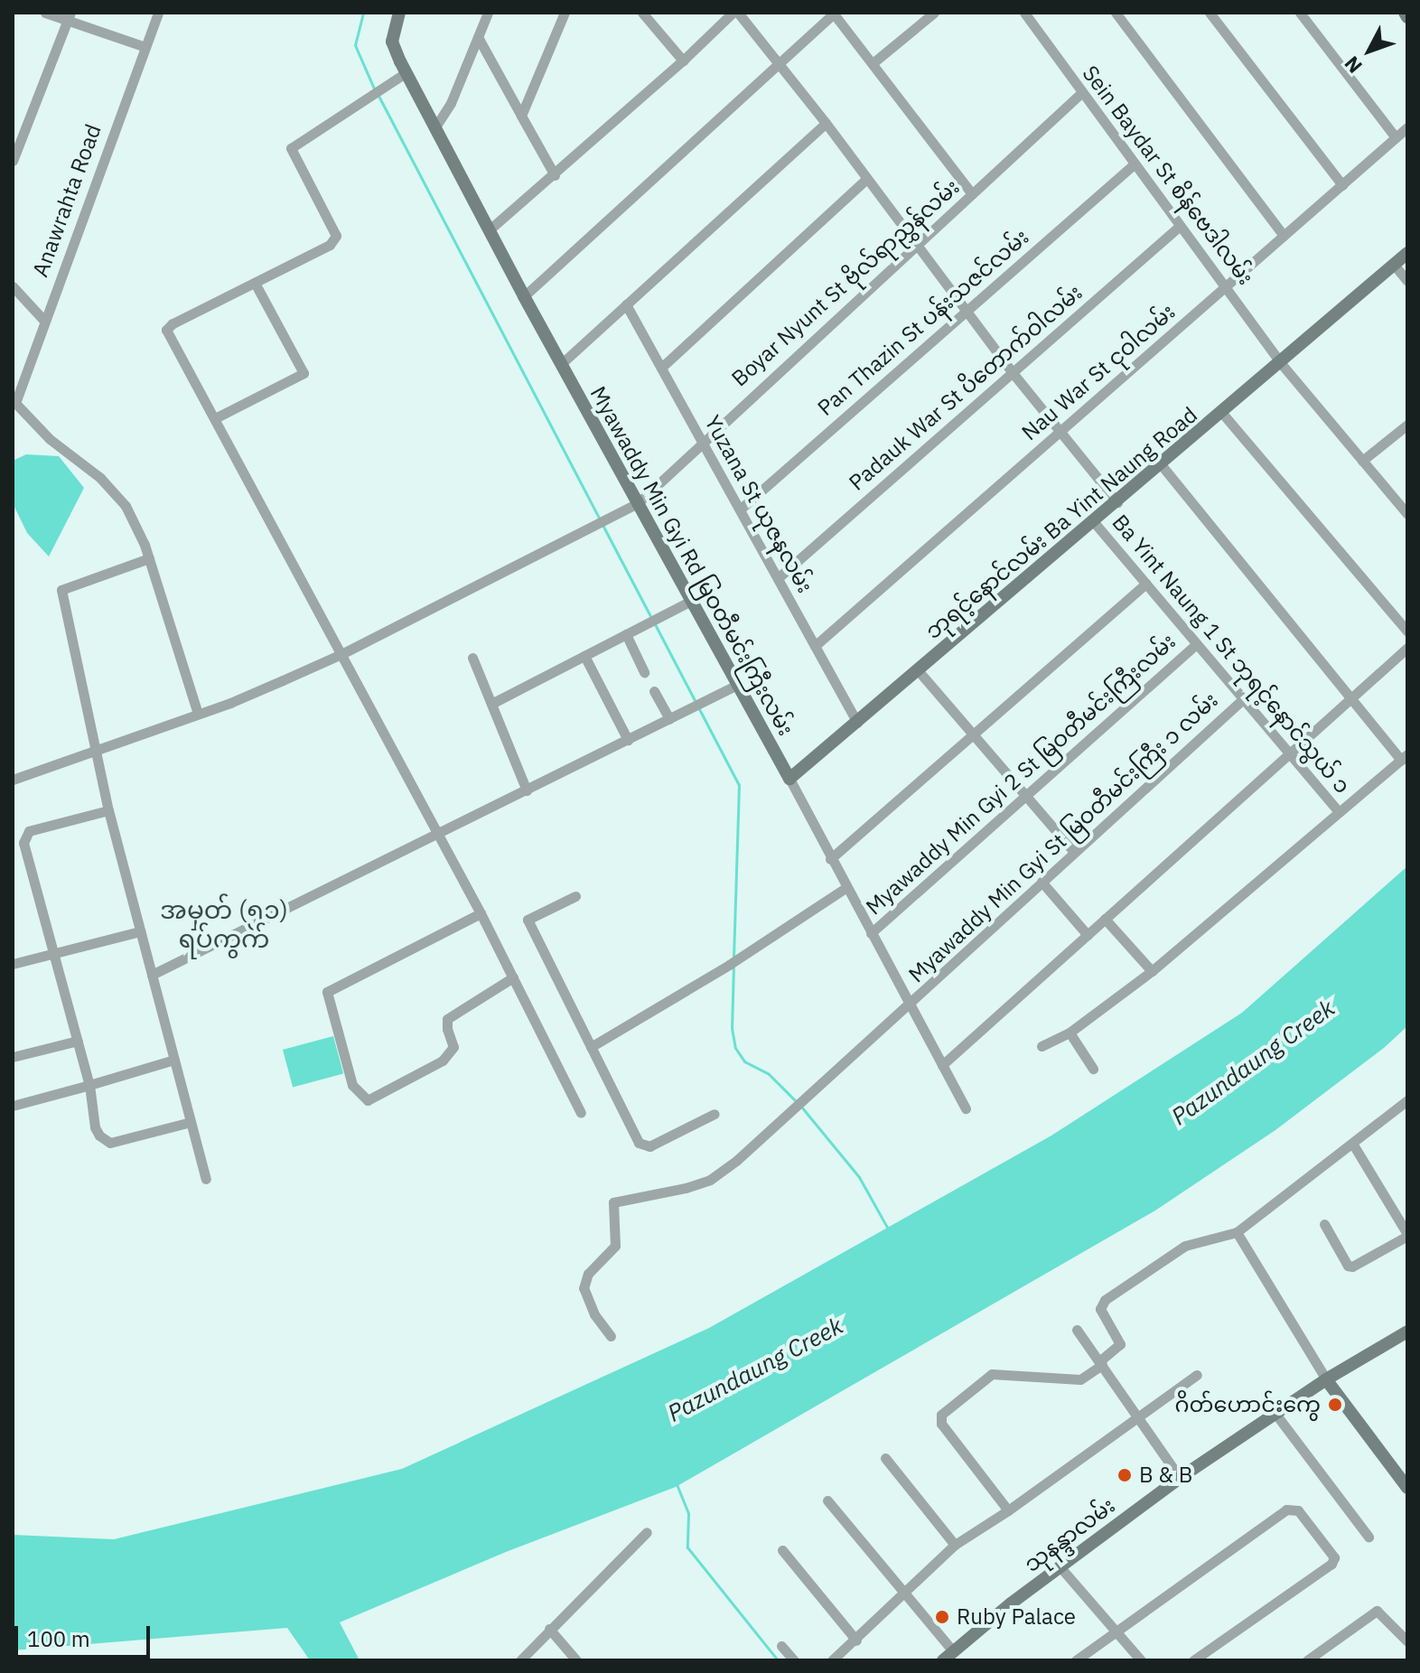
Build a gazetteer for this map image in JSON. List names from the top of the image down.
{
  "streets": {
    "main road": ["ဘုရင့်နောင်လမ်း Ba Yint Naung Road", "Myawaddy Min Gyi Rd မြဝတီမင်းကြီးလမ်း", "သုနန္ဒာလမ်း"],
    "street": [
      "Sein Baydar St စိန်ဗေဒါလမ်း",
      "Anawrahta Road",
      "Boyar Nyunt St ဗိုလ်ရာညွှန်လမ်း",
      "Pan Thazin St ပန်းသဇင်လမ်း",
      "Nau War St ငုဝါလမ်း",
      "Padauk War St ပိတောက်ဝါလမ်း",
      "Yuzana St ယုဇနလမ်း",
      "Ba Yint Naung 1 St ဘုရင့်နောင်သွယ် ၁",
      "Myawaddy Min Gyi 2 St မြဝတီမင်းကြီးလမ်း",
      "Myawaddy Min Gyi St မြဝတီမင်းကြီး ၁ လမ်း"
    ]
  },
  "crossings": [
    ["Sein Baydar St စိန်ဗေဒါလမ်း", "Boyar Nyunt St ဗိုလ်ရာညွှန်လမ်း"],
    ["Sein Baydar St စိန်ဗေဒါလမ်း", "Pan Thazin St ပန်းသဇင်လမ်း"],
    ["Sein Baydar St စိန်ဗေဒါလမ်း", "Nau War St ငုဝါလမ်း"],
    ["Sein Baydar St စိန်ဗေဒါလမ်း", "Padauk War St ပိတောက်ဝါလမ်း"],
    ["Sein Baydar St စိန်ဗေဒါလမ်း", "ဘုရင့်နောင်လမ်း Ba Yint Naung Road"],
    ["Boyar Nyunt St ဗိုလ်ရာညွှန်လမ်း", "Yuzana St ယုဇနလမ်း"],
    ["Boyar Nyunt St ဗိုလ်ရာညွှန်လမ်း", "Myawaddy Min Gyi Rd မြဝတီမင်းကြီးလမ်း"],
    ["Pan Thazin St ပန်းသဇင်လမ်း", "Yuzana St ယုဇနလမ်း"],
    ["Nau War St ငုဝါလမ်း", "Yuzana St ယုဇနလမ်း"],
    ["Padauk War St ပိတောက်ဝါလမ်း", "Yuzana St ယုဇနလမ်း"],
    ["Yuzana St ယုဇနလမ်း", "ဘုရင့်နောင်လမ်း Ba Yint Naung Road"],
    ["ဘုရင့်နောင်လမ်း Ba Yint Naung Road", "Myawaddy Min Gyi Rd မြဝတီမင်းကြီးလမ်း"],
    ["ဘုရင့်နောင်လမ်း Ba Yint Naung Road", "Ba Yint Naung 1 St ဘုရင့်နောင်သွယ် ၁"],
    ["Myawaddy Min Gyi Rd မြဝတီမင်းကြီးလမ်း", "Myawaddy Min Gyi 2 St မြဝတီမင်းကြီးလမ်း"],
    ["Myawaddy Min Gyi Rd မြဝတီမင်းကြီးလမ်း", "Myawaddy Min Gyi St မြဝတီမင်းကြီး ၁ လမ်း"],
    ["Ba Yint Naung 1 St ဘုရင့်နောင်သွယ် ၁", "Myawaddy Min Gyi 2 St မြဝတီမင်းကြီးလမ်း"],
    ["Ba Yint Naung 1 St ဘုရင့်နောင်သွယ် ၁", "Myawaddy Min Gyi St မြဝတီမင်းကြီး ၁ လမ်း"]
  ],
  "districts": ["အမှတ် (၅၁) ရပ်ကွက်"],
  "water": ["Pazundaung Creek"],
  "places": ["ဂိတ်ဟောင်းကွေ", "B & B", "Ruby Palace"],
  "scale_bar": "100 m",
  "north": "bottom left"
}
